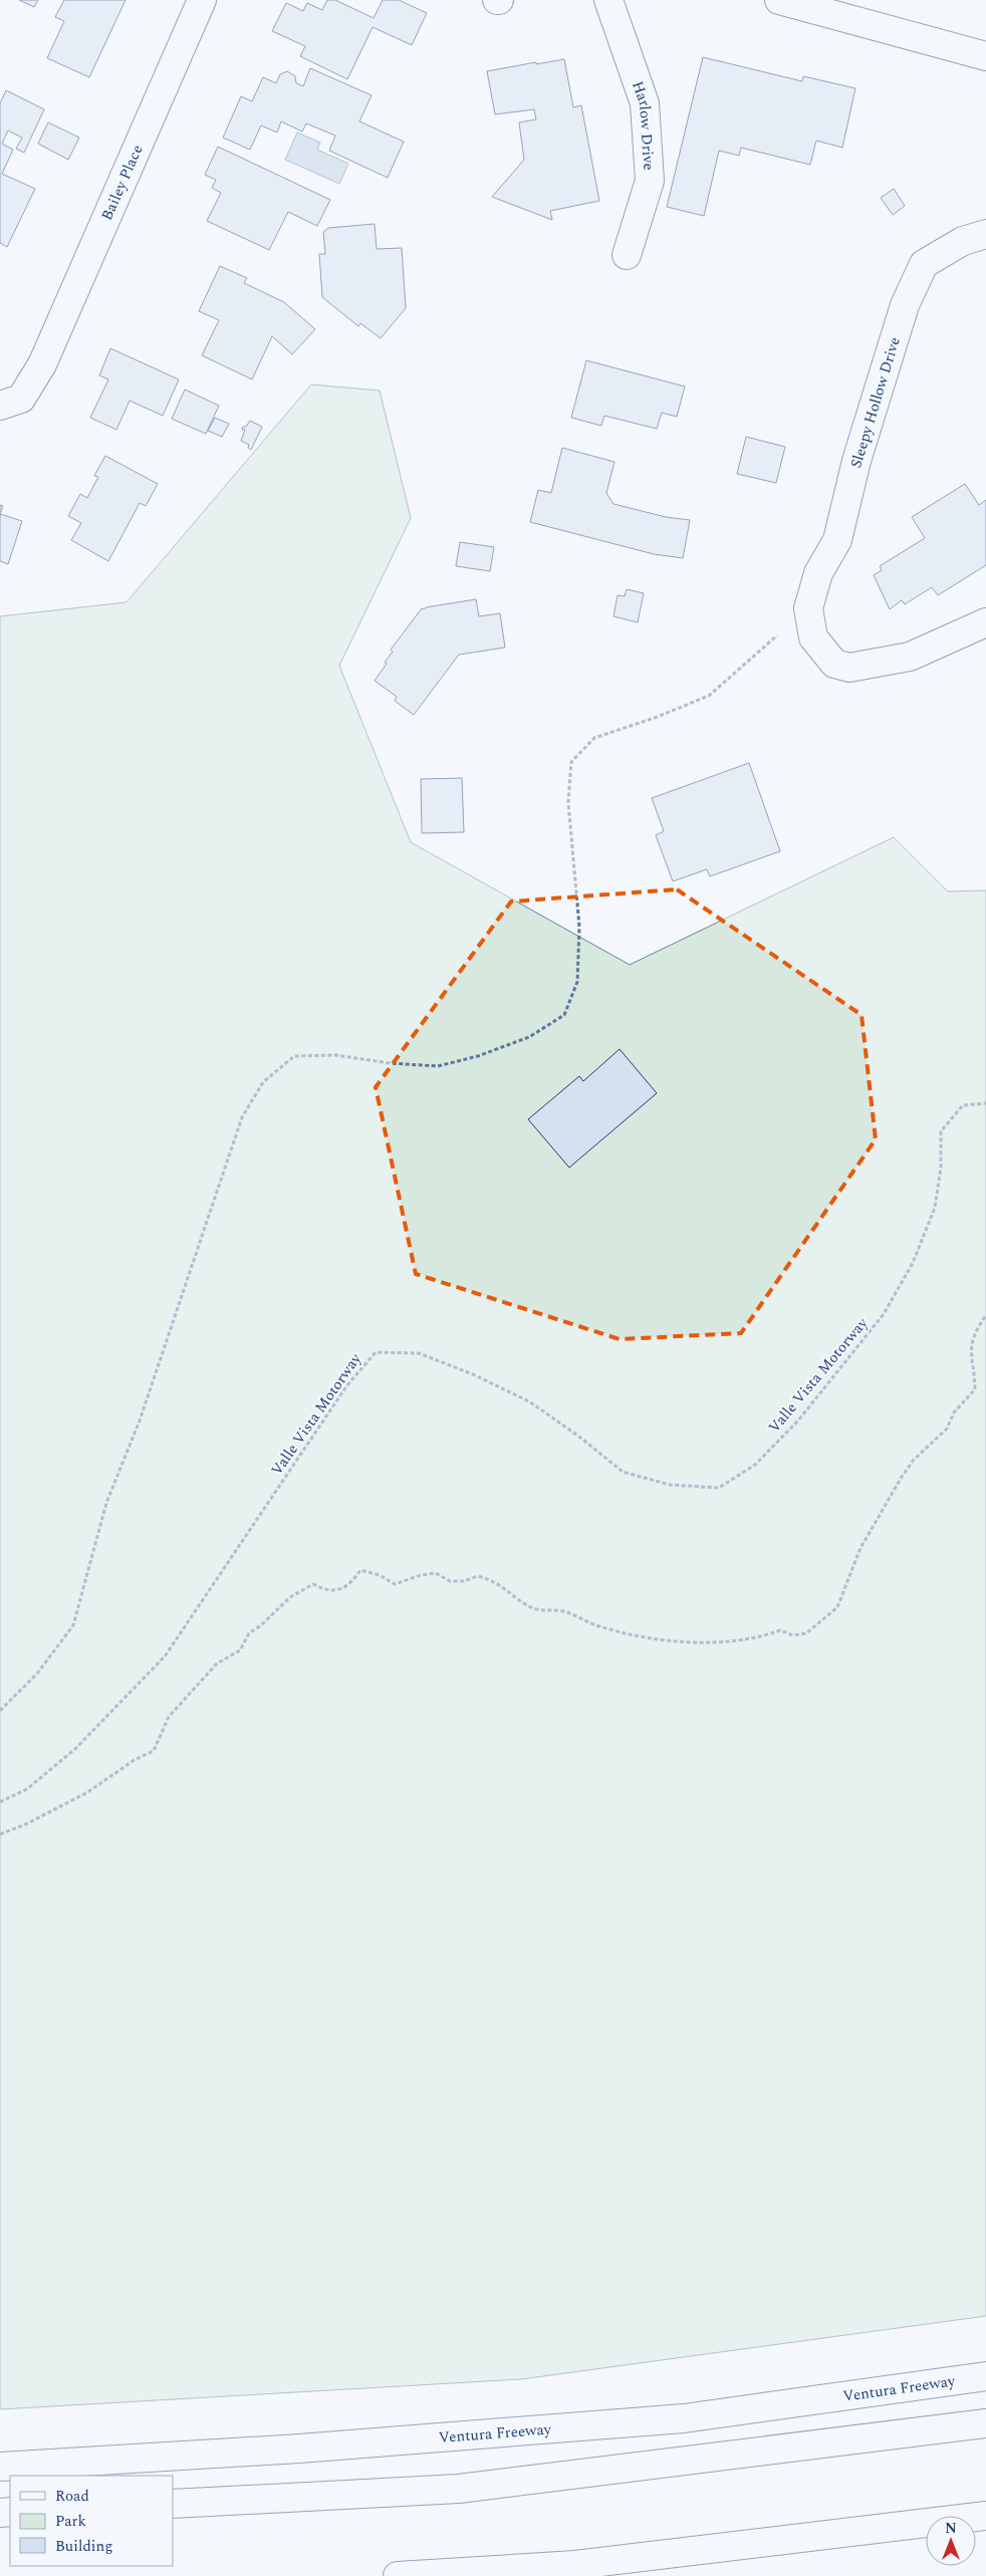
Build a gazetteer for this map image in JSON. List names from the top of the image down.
{
  "streets": {
    "main road": [
      "Harlow Drive",
      "Bailey Place",
      "Sleepy Hollow Drive",
      "Ventura Freeway"
    ],
    "path": ["Valle Vista Motorway"]
  },
  "legend": ["Road", "Park", "Building"],
  "north": "top"
}
